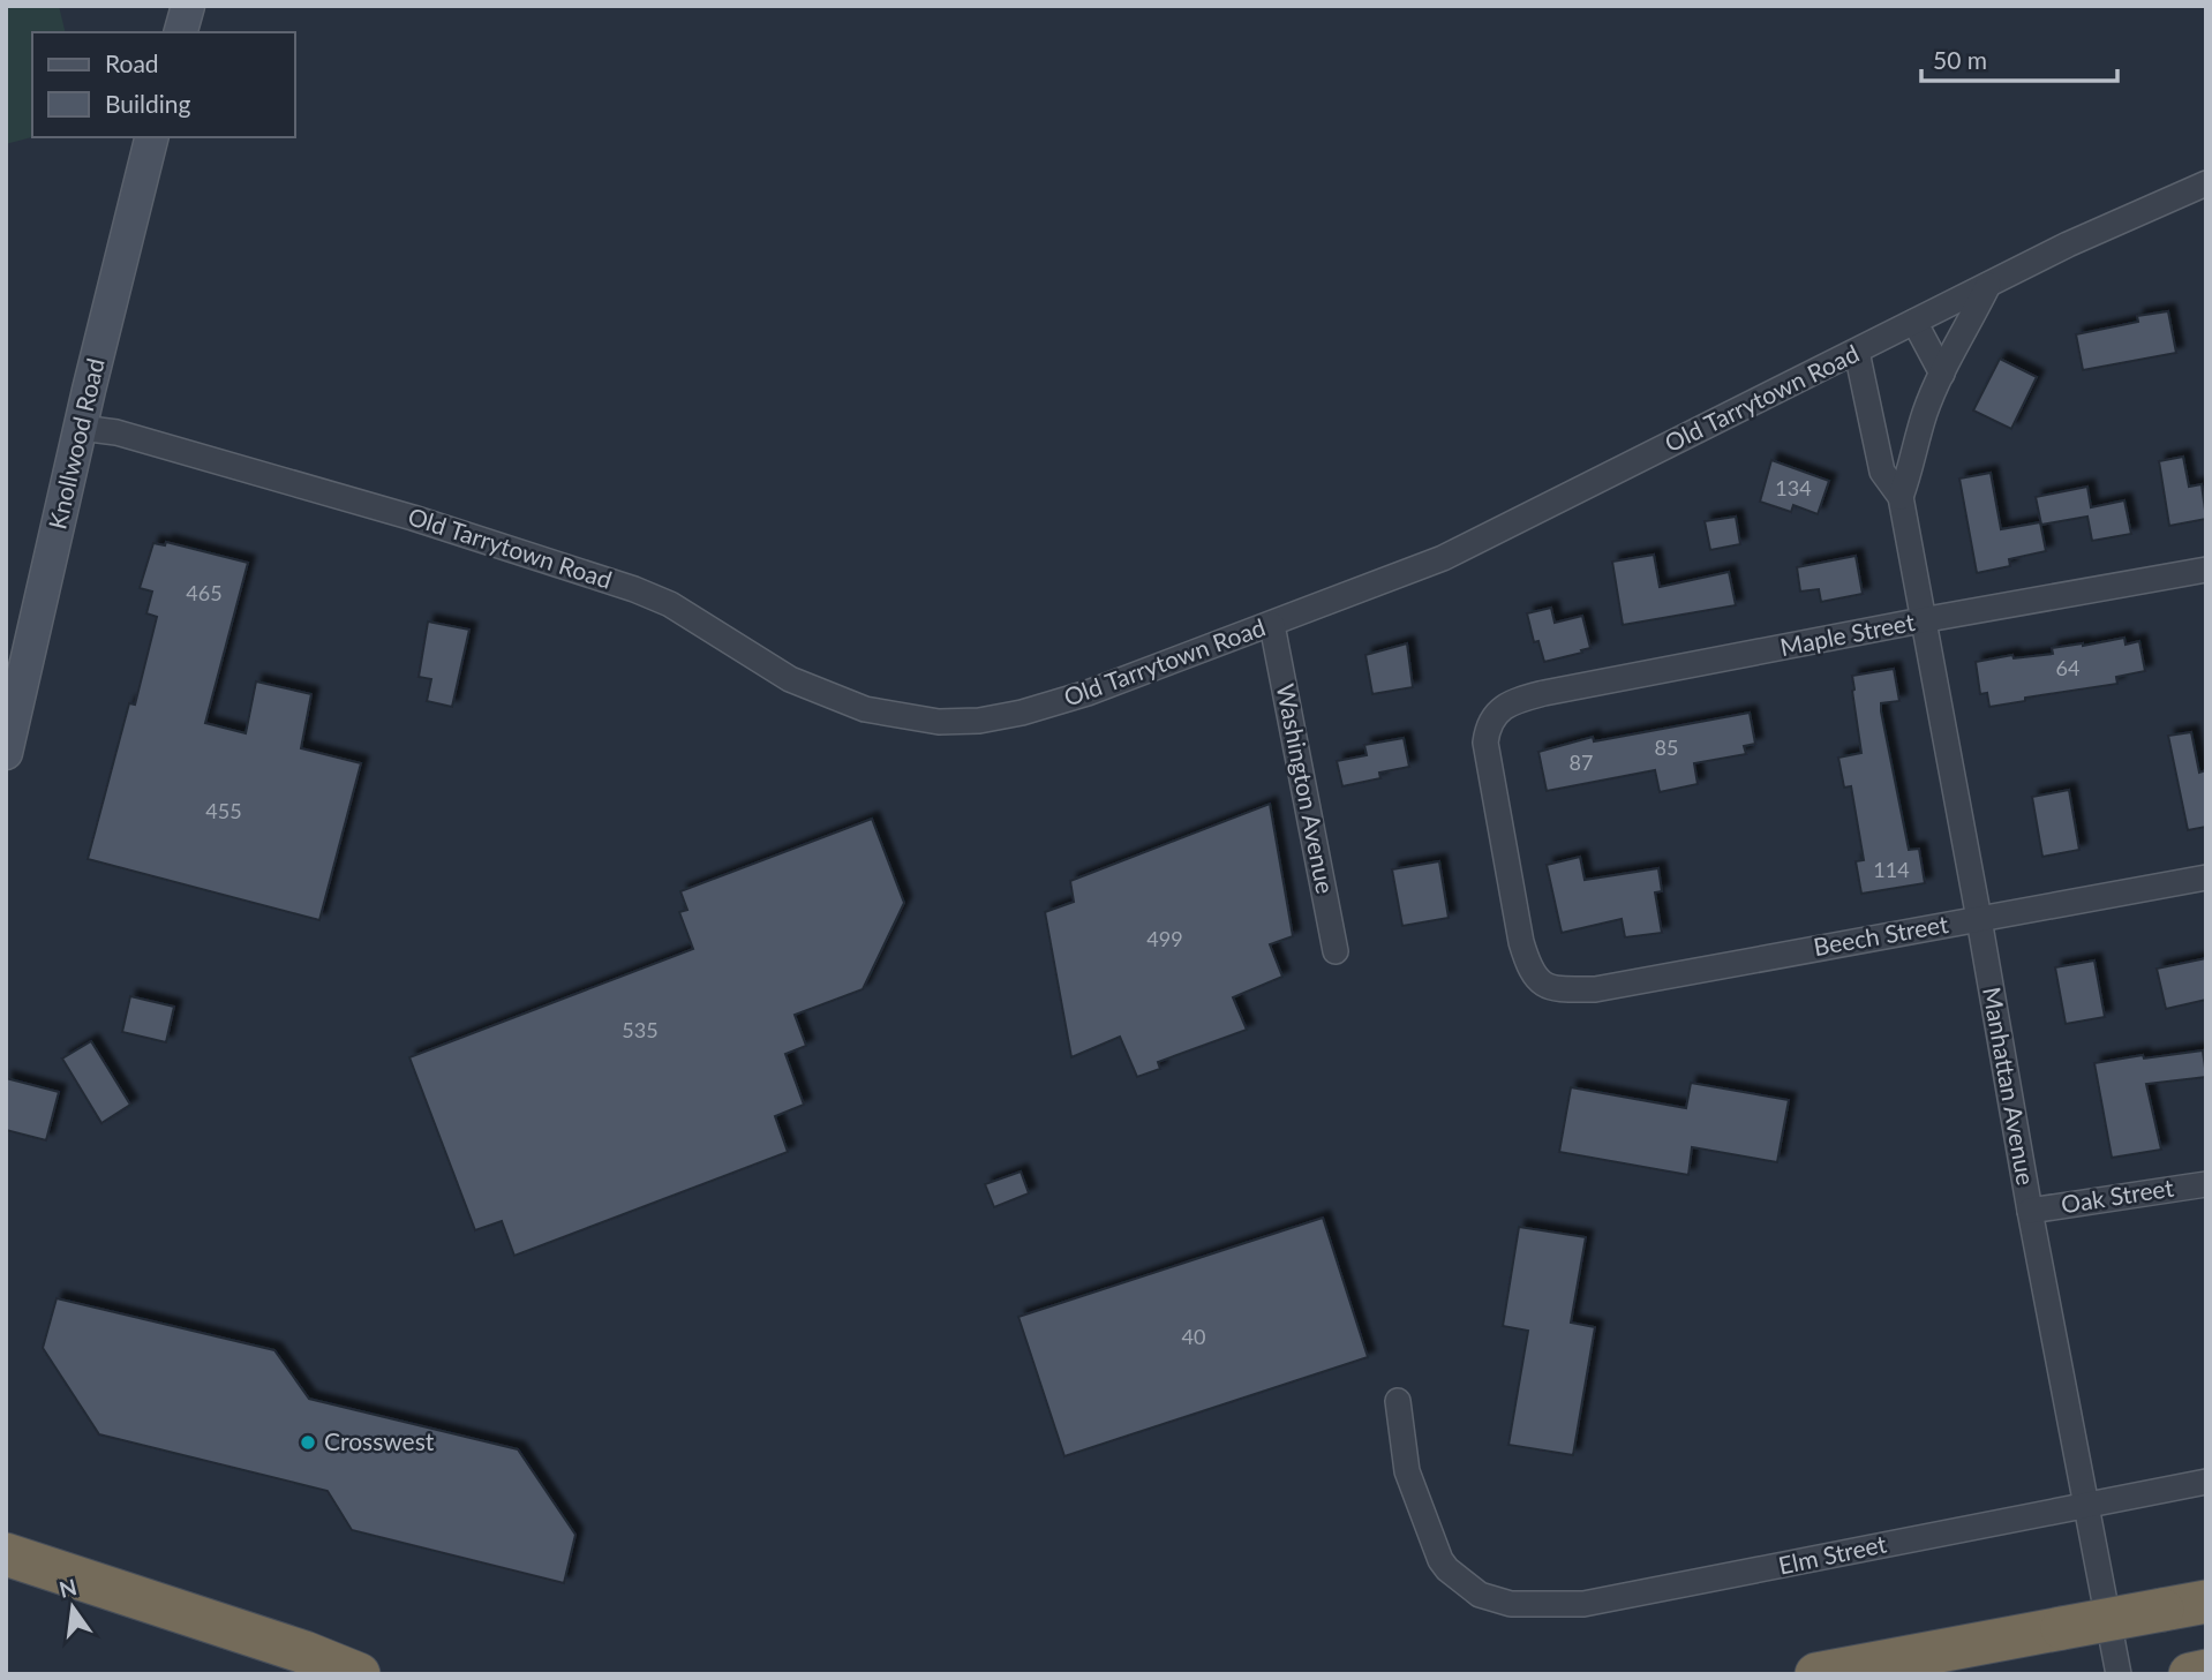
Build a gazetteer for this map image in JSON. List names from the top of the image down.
{
  "streets": {
    "main road": ["Knollwood Road"],
    "street": [
      "Old Tarrytown Road",
      "Maple Street",
      "Washington Avenue",
      "Beech Street",
      "Manhattan Avenue",
      "Oak Street",
      "Elm Street"
    ]
  },
  "crossings": [
    ["Old Tarrytown Road", "Knollwood Road"],
    ["Old Tarrytown Road", "Washington Avenue"],
    ["Old Tarrytown Road", "Manhattan Avenue"],
    ["Maple Street", "Beech Street"],
    ["Maple Street", "Manhattan Avenue"],
    ["Beech Street", "Manhattan Avenue"],
    ["Manhattan Avenue", "Oak Street"],
    ["Manhattan Avenue", "Elm Street"]
  ],
  "places": ["Crosswest"],
  "house_numbers": [
    "134",
    "465",
    "64",
    "85",
    "87",
    "455",
    "114",
    "499",
    "535",
    "40"
  ],
  "legend": ["Road", "Building"],
  "scale_bar": "50 m",
  "north": "top"
}
